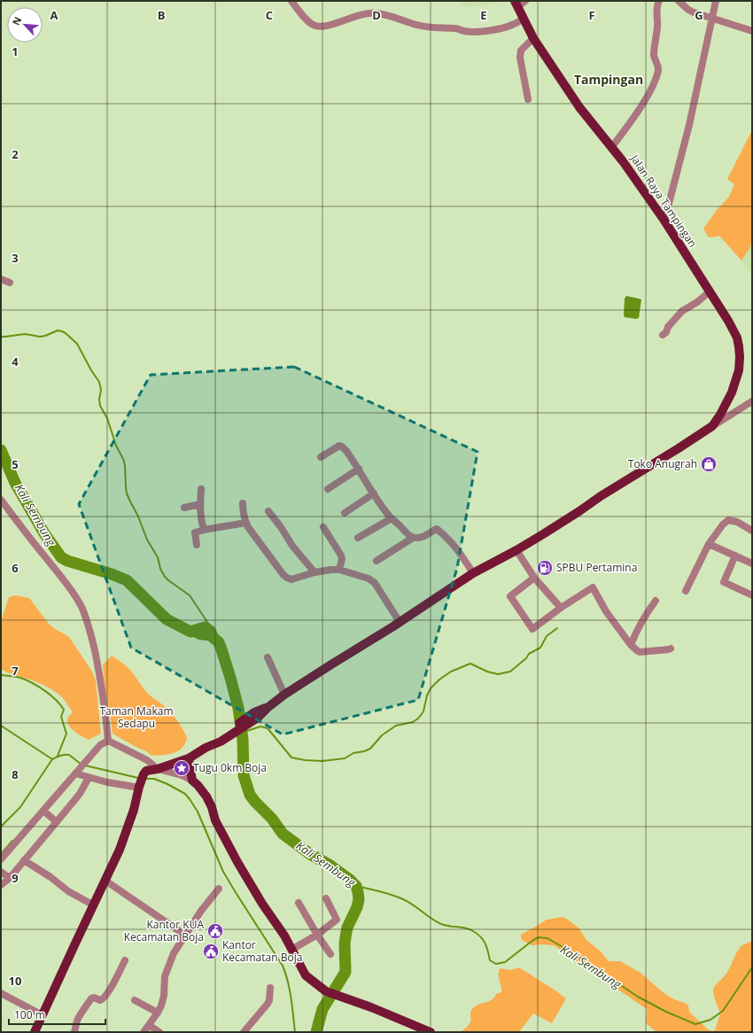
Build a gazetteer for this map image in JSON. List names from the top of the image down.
{
  "streets": {
    "main road": ["Jalan Raya Tampingan"]
  },
  "districts": ["Tampingan"],
  "water": ["Kali Sembung"],
  "parks": ["Taman Makam Sedapu"],
  "places": {
    "shop": ["Toko Anugrah"],
    "fuel station": ["SPBU Pertamina"],
    "place": ["Tugu 0km Boja"],
    "public building": ["Kantor KUA Kecamatan Boja", "Kantor Kecamatan Boja"]
  },
  "scale_bar": "100 m",
  "north": "top left",
  "grid": {
    "columns": [
      "A",
      "B",
      "C",
      "D",
      "E",
      "F",
      "G"
    ],
    "rows": [
      "1",
      "2",
      "3",
      "4",
      "5",
      "6",
      "7",
      "8",
      "9",
      "10"
    ]
  }
}
